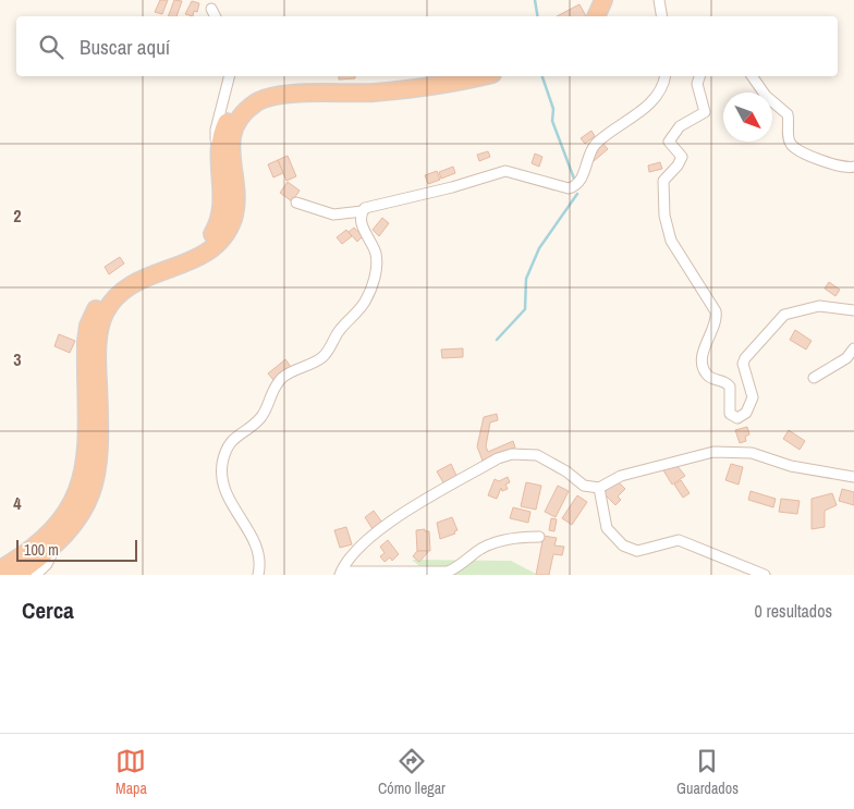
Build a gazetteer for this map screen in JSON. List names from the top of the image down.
{
  "scale_bar": "100 m",
  "north": "bottom right",
  "page": {
    "search": "Buscar aquí",
    "scale": "100 m",
    "heading": ["Cerca", "0 resultados"],
    "nav": ["Mapa", "Cómo llegar", "Guardados"]
  },
  "grid": {
    "rows": ["2", "3", "4"]
  }
}
